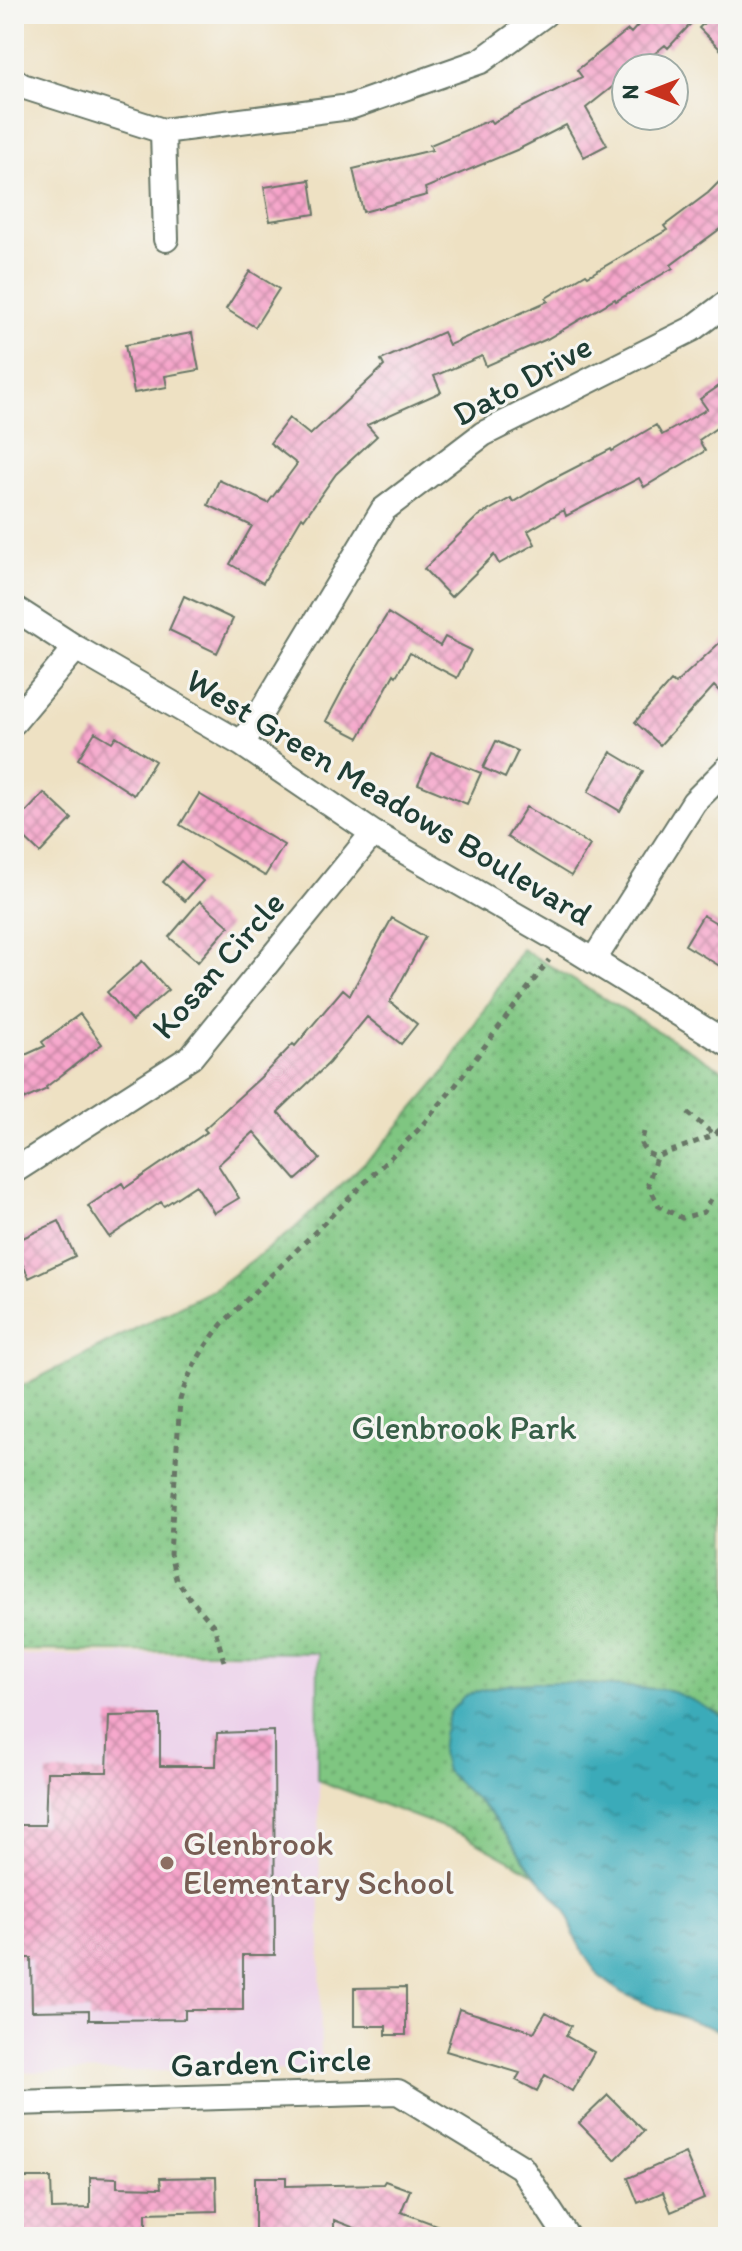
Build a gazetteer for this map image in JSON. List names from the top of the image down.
{
  "streets": {
    "street": [
      "Dato Drive",
      "West Green Meadows Boulevard",
      "Kosan Circle",
      "Garden Circle"
    ]
  },
  "crossings": [
    ["Dato Drive", "West Green Meadows Boulevard"],
    ["West Green Meadows Boulevard", "Kosan Circle"]
  ],
  "parks": ["Glenbrook Park"],
  "places": ["Glenbrook Elementary School"],
  "north": "left"
}
